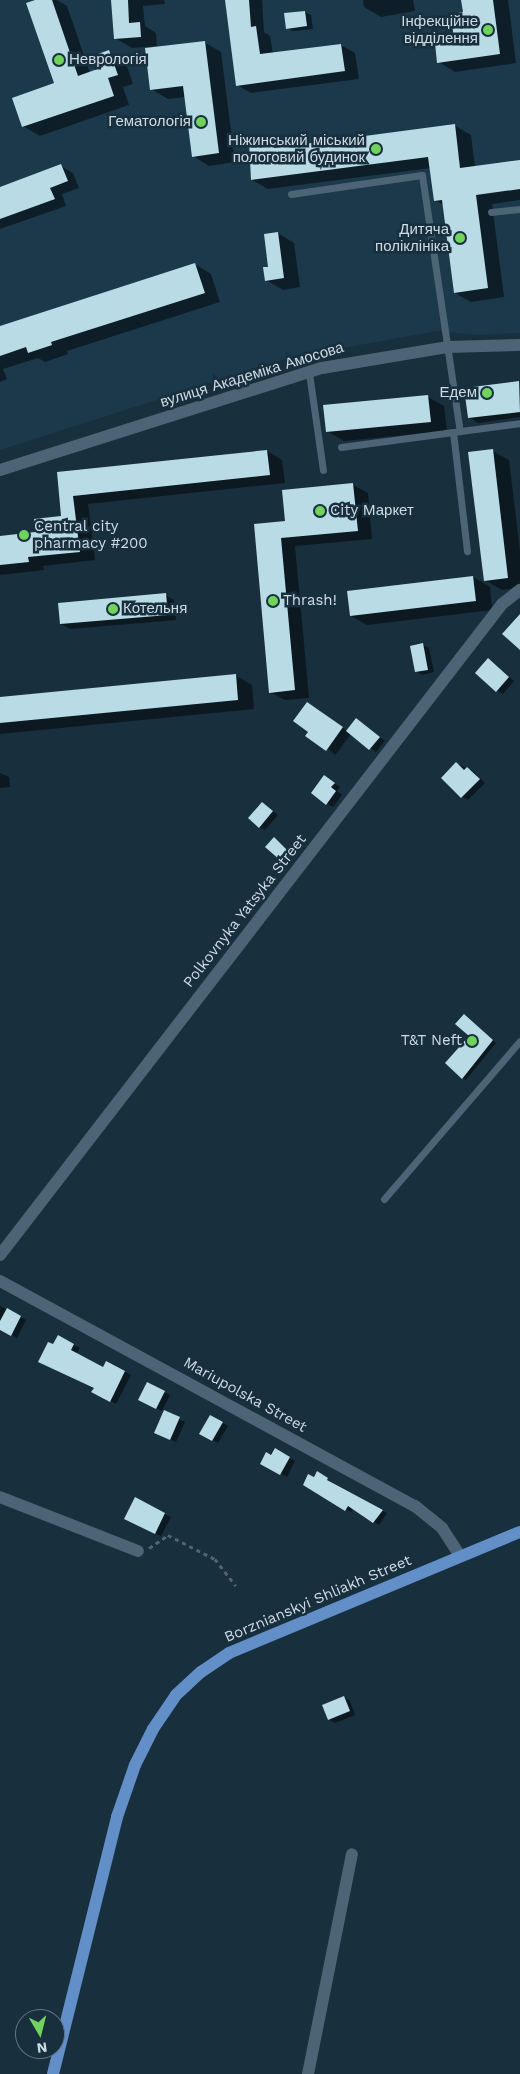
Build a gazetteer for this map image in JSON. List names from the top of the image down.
{
  "streets": {
    "main road": ["Borznianskyi Shliakh Street"],
    "street": ["вулиця Академіка Амосова", "Polkovnyka Yatsyka Street", "Mariupolska Street"]
  },
  "crossings": [
    ["Mariupolska Street", "Borznianskyi Shliakh Street"]
  ],
  "places": [
    "Інфекційне відділення",
    "Неврологія",
    "Гематологія",
    "Ніжинський міський пологовий будинок",
    "Дитяча поліклініка",
    "Едем",
    "City Маркет",
    "Central city pharmacy #200",
    "Thrash!",
    "Котельня",
    "T&T Neft"
  ],
  "north": "bottom"
}
